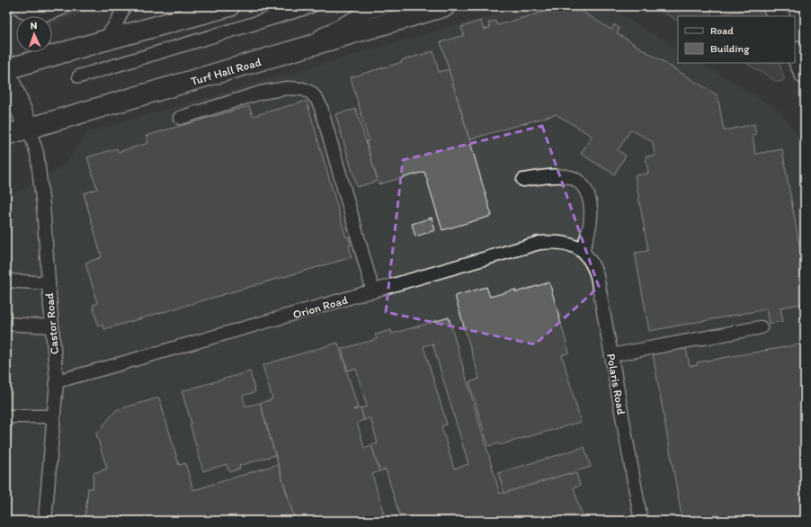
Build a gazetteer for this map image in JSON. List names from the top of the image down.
{
  "streets": {
    "main road": ["Turf Hall Road"],
    "lane": ["Orion Road", "Castor Road", "Polaris Road"]
  },
  "crossings": [
    ["Turf Hall Road", "Castor Road"],
    ["Orion Road", "Castor Road"],
    ["Orion Road", "Polaris Road"]
  ],
  "legend": ["Road", "Building"],
  "north": "top"
}
